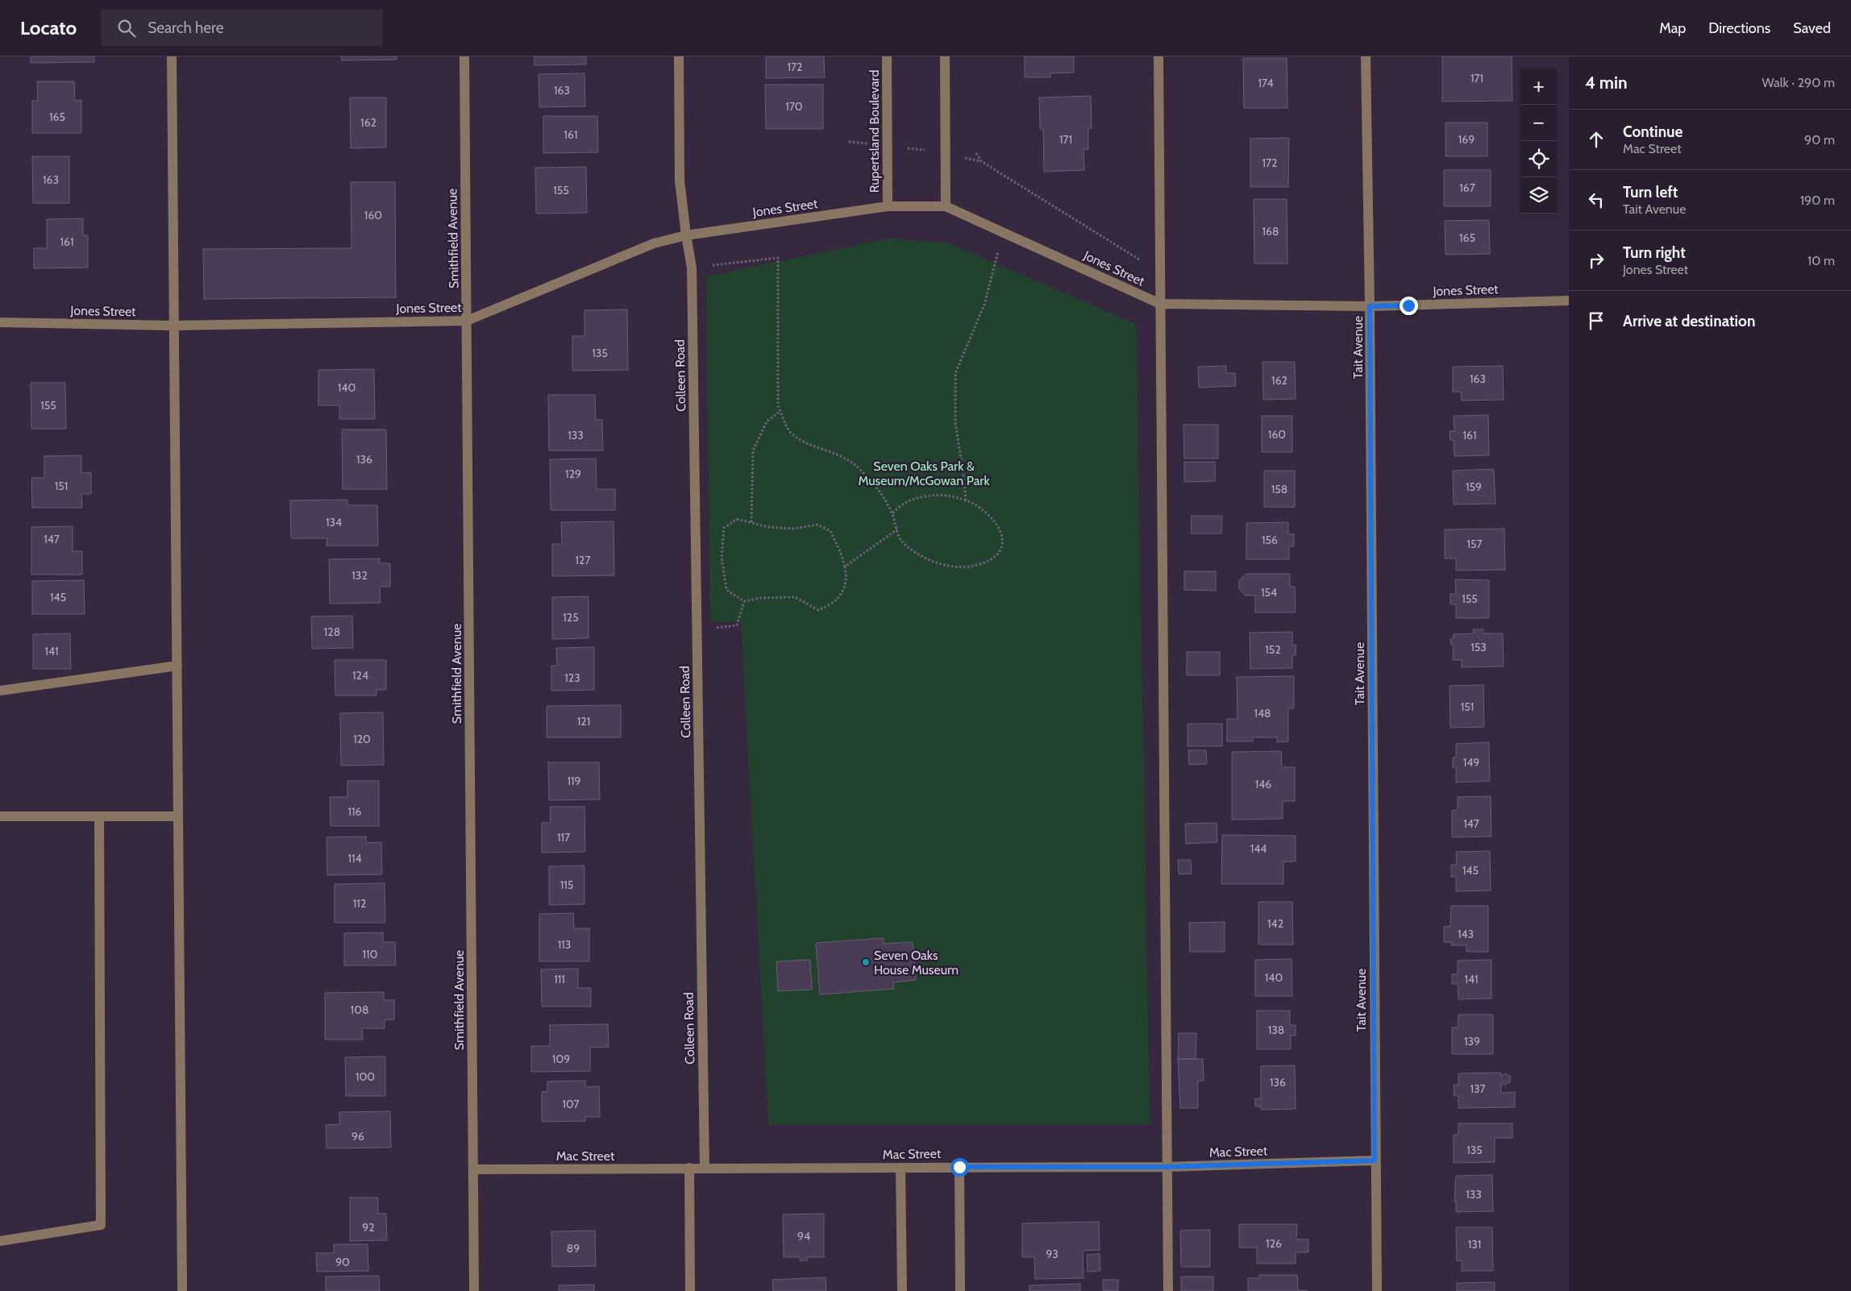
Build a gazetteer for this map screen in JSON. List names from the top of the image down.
{
  "streets": {
    "street": [
      "Rupertsland Boulevard",
      "Jones Street",
      "Smithfield Avenue",
      "Tait Avenue",
      "Colleen Road",
      "Mac Street"
    ]
  },
  "crossings": [
    ["Rupertsland Boulevard", "Jones Street"],
    ["Jones Street", "Smithfield Avenue"],
    ["Jones Street", "Tait Avenue"],
    ["Jones Street", "Colleen Road"],
    ["Smithfield Avenue", "Mac Street"],
    ["Tait Avenue", "Mac Street"],
    ["Colleen Road", "Mac Street"]
  ],
  "parks": ["Seven Oaks Park & Museum/McGowan Park"],
  "places": ["Seven Oaks House Museum"],
  "house_numbers": [
    "172",
    "171",
    "174",
    "163",
    "170",
    "165",
    "162",
    "161",
    "171",
    "169",
    "172",
    "163",
    "167",
    "155",
    "160",
    "168",
    "165",
    "161",
    "135",
    "163",
    "162",
    "140",
    "155",
    "160",
    "133",
    "161",
    "136",
    "129",
    "151",
    "159",
    "158",
    "134",
    "147",
    "156",
    "157",
    "127",
    "132",
    "154",
    "145",
    "155",
    "125",
    "128",
    "153",
    "152",
    "141",
    "124",
    "123",
    "151",
    "148",
    "121",
    "120",
    "149",
    "119",
    "146",
    "116",
    "147",
    "117",
    "144",
    "114",
    "145",
    "115",
    "112",
    "142",
    "143",
    "113",
    "110",
    "140",
    "111",
    "141",
    "108",
    "138",
    "139",
    "109",
    "100",
    "136",
    "137",
    "107",
    "96",
    "135",
    "133",
    "92",
    "94",
    "126",
    "131",
    "89",
    "93",
    "90"
  ],
  "page": {
    "header": "Locato",
    "search": "Search here",
    "nav": ["Map", "Directions", "Saved"],
    "heading": ["4 min", "Walk · 290 m"],
    "map_buttons": ["+", "−"],
    "list": [
      ["Continue", "Mac Street", "90 m"],
      ["Turn left", "Tait Avenue", "190 m"],
      ["Turn right", "Jones Street", "10 m"],
      "Arrive at destination"
    ]
  }
}
